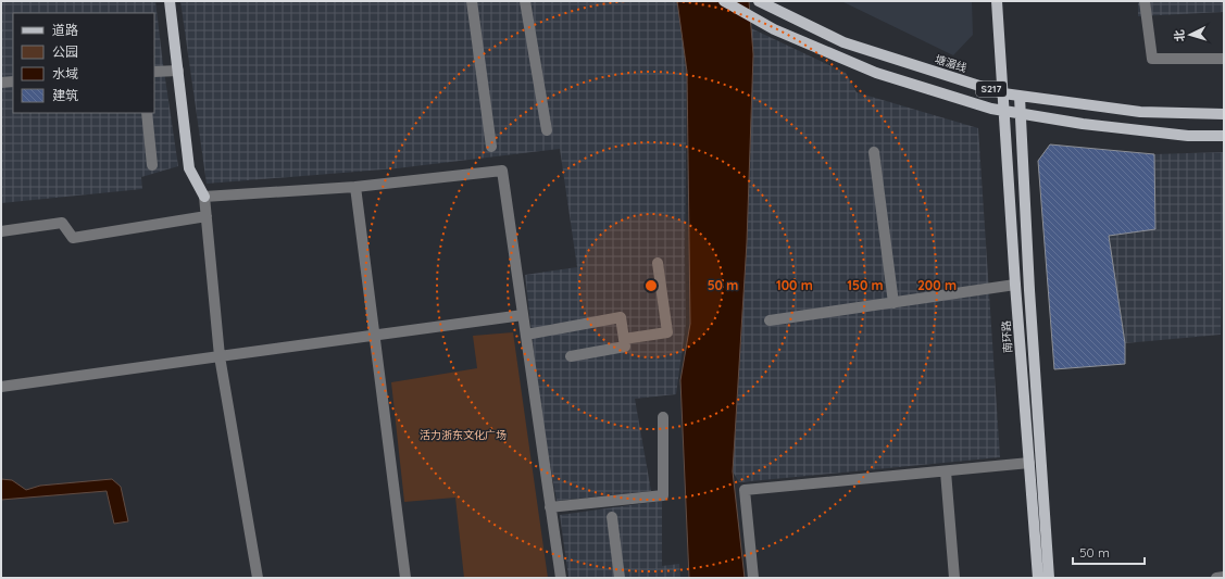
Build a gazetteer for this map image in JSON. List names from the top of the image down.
{
  "streets": {
    "main road": ["塘湄线", "S217", "南环路"]
  },
  "crossings": [
    ["塘湄线", "南环路"],
    ["S217", "南环路"]
  ],
  "parks": ["活力浙东文化广场"],
  "legend": [
    "道路",
    "公园",
    "水域",
    "建筑"
  ],
  "scale_bar": "50 m",
  "north": "left",
  "rings": [
    "50 m",
    "100 m",
    "150 m",
    "200 m"
  ]
}
